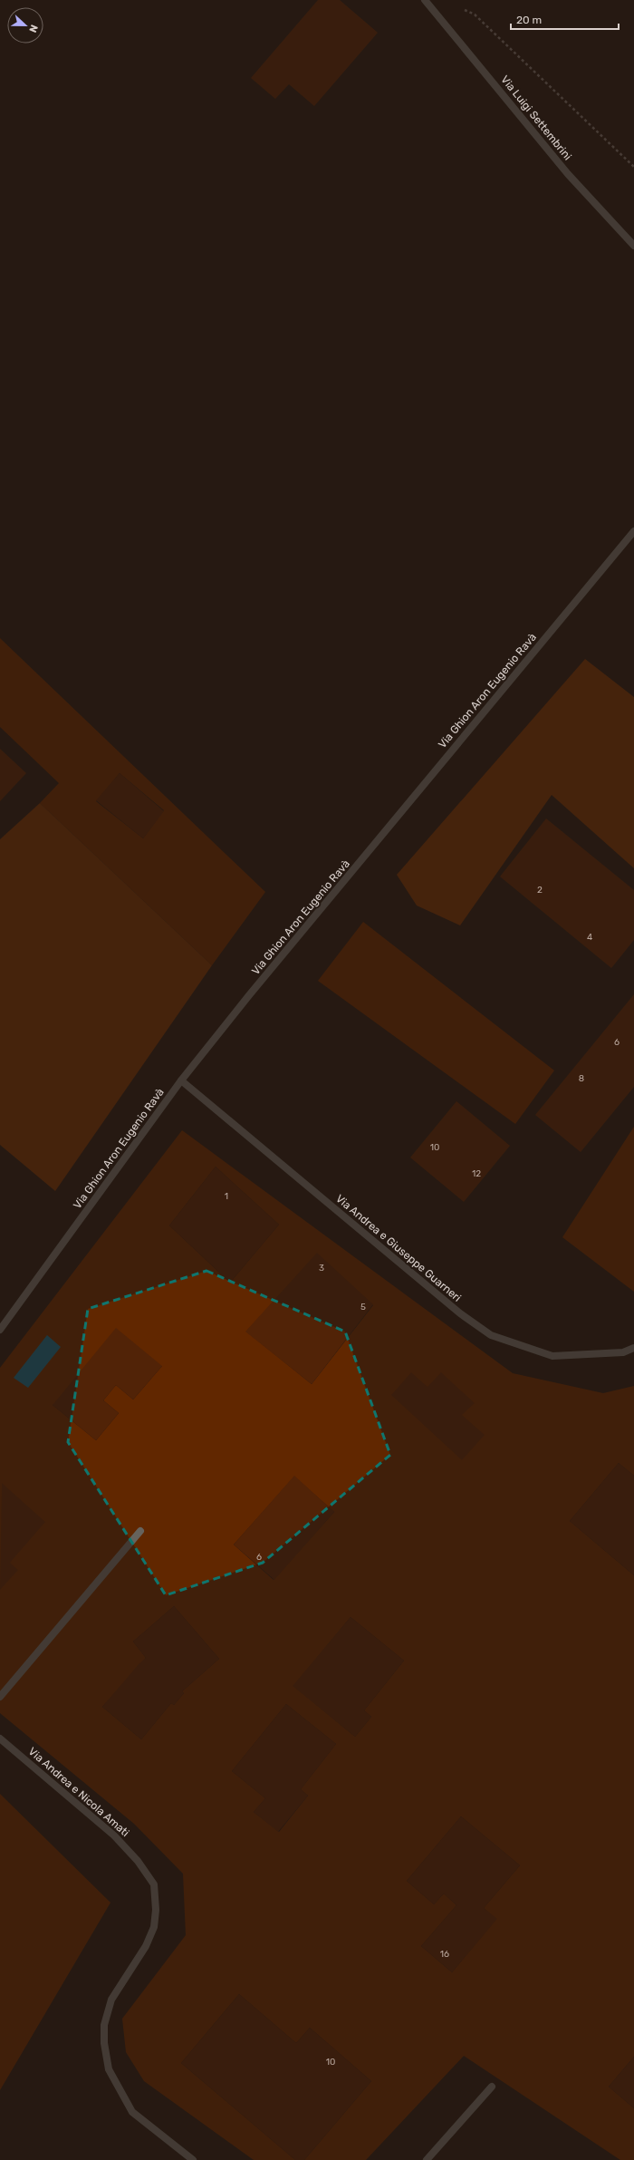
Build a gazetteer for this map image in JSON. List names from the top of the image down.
{
  "streets": {
    "street": [
      "Via Luigi Settembrini",
      "Via Ghion Aron Eugenio Ravà",
      "Via Andrea e Giuseppe Guarneri",
      "Via Andrea e Nicola Amati"
    ]
  },
  "crossings": [
    ["Via Ghion Aron Eugenio Ravà", "Via Andrea e Giuseppe Guarneri"]
  ],
  "house_numbers": [
    "2",
    "4",
    "6",
    "8",
    "10",
    "12",
    "1",
    "3",
    "5",
    "6",
    "16",
    "10"
  ],
  "scale_bar": "20 m",
  "north": "right"
}
